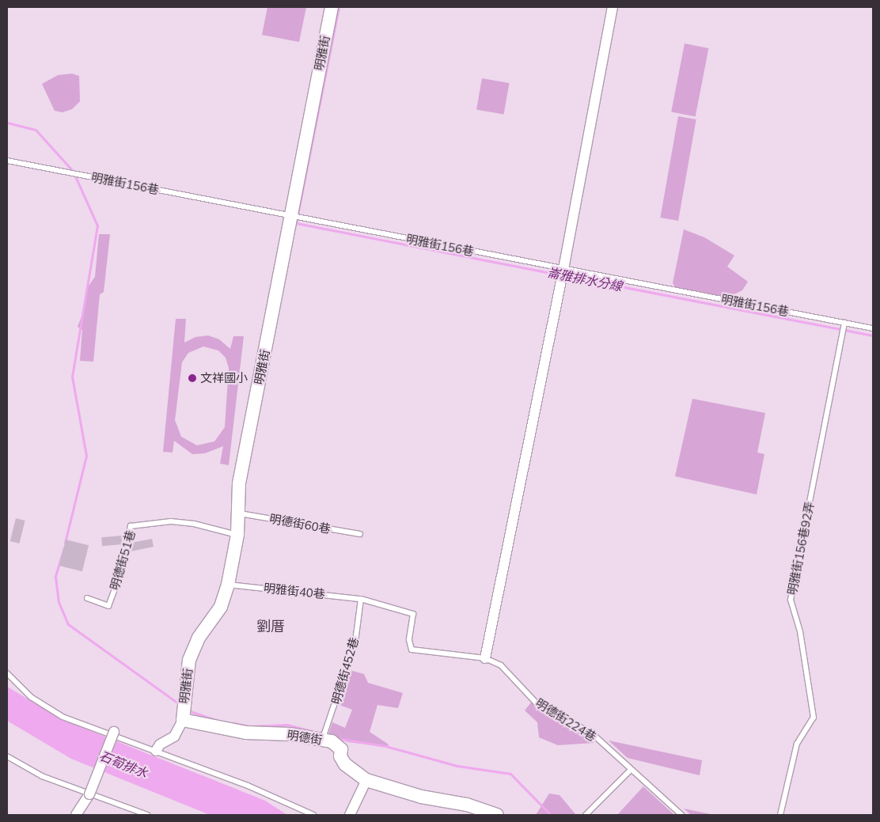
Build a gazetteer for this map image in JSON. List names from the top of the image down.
{
  "streets": {
    "street": ["明雅街", "明德街"],
    "lane": [
      "明雅街156巷",
      "明德街60巷",
      "明雅街156巷92弄",
      "明德街51巷",
      "明雅街40巷",
      "明德街452巷",
      "明德街224巷"
    ]
  },
  "crossings": [
    ["明雅街", "明雅街156巷"],
    ["明雅街", "明德街60巷"],
    ["明雅街", "明德街51巷"],
    ["明雅街", "明雅街40巷"],
    ["明雅街", "明德街"],
    ["明雅街156巷", "明雅街156巷92弄"],
    ["明雅街40巷", "明德街452巷"],
    ["明雅街40巷", "明德街224巷"],
    ["明德街452巷", "明德街224巷"],
    ["明德街452巷", "明德街"]
  ],
  "districts": ["劉厝"],
  "water": ["崙雅排水分線", "石筍排水"],
  "places": ["文祥國小"]
}
